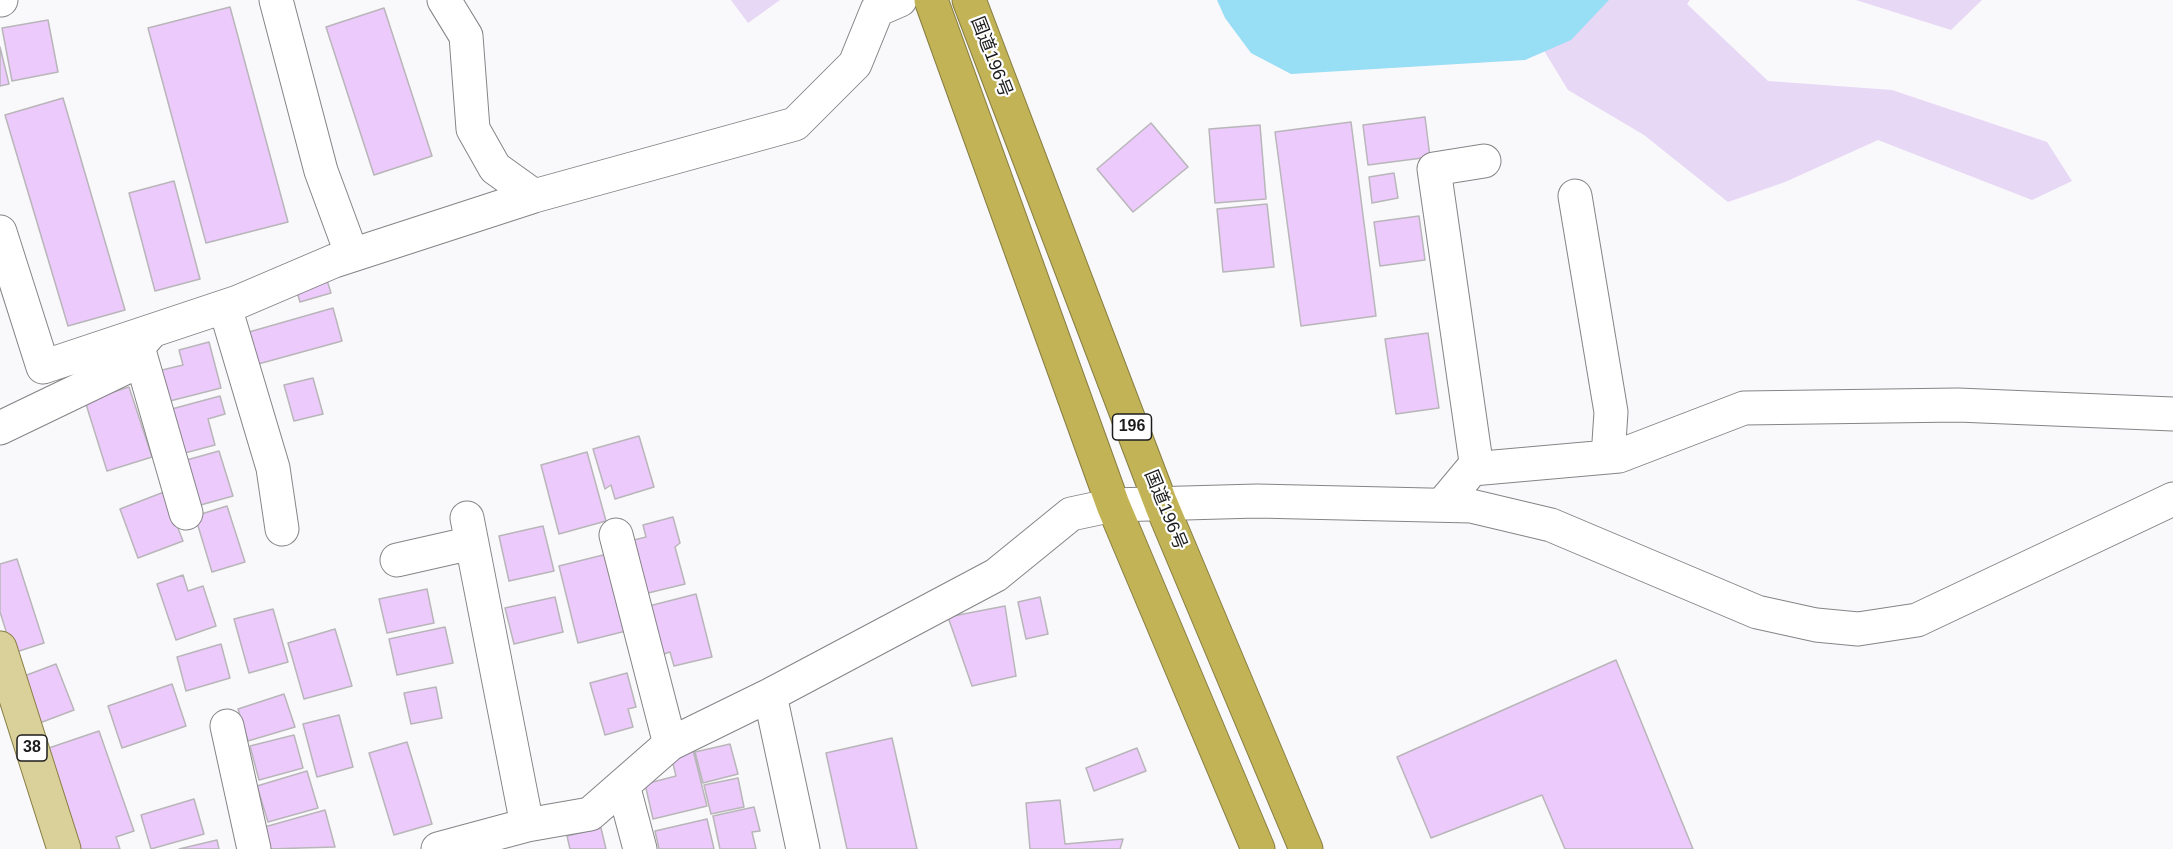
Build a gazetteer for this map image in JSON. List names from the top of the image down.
{
  "streets": {
    "highway": ["国道196号", "196"],
    "main road": ["38"]
  }
}
